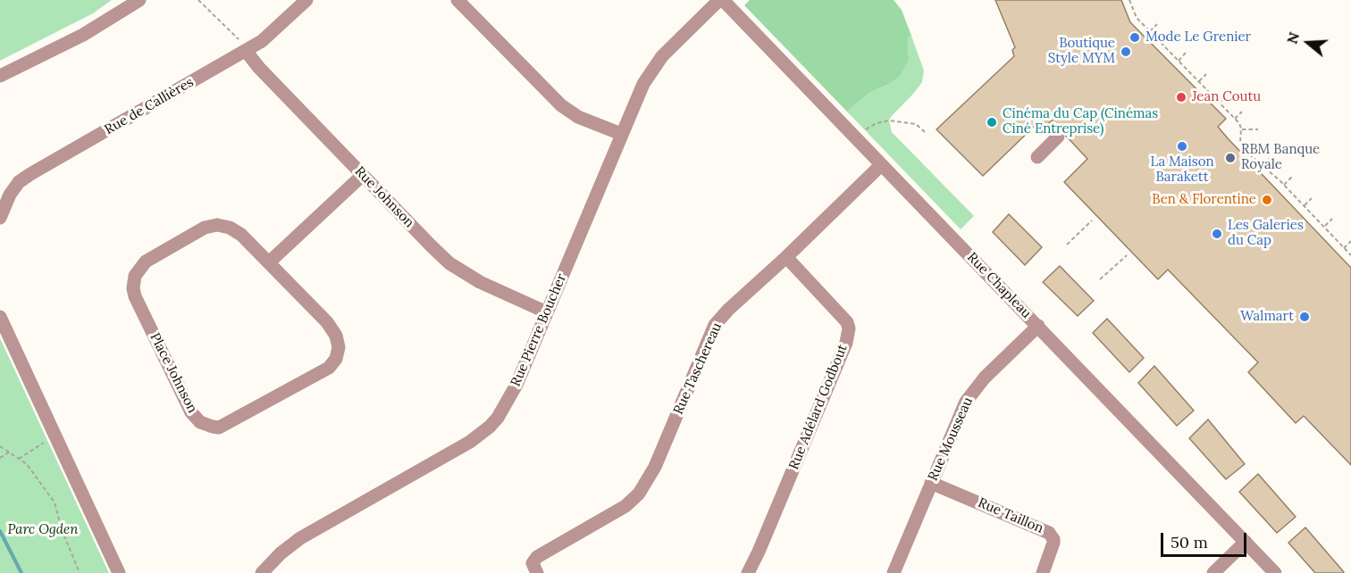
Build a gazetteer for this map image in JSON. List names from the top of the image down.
{
  "streets": {
    "street": [
      "Rue de Callières",
      "Rue Johnson",
      "Rue Chapleau",
      "Rue Pierre Boucher",
      "Rue Taschereau",
      "Place Johnson",
      "Rue Adélard Godbout",
      "Rue Mousseau",
      "Rue Taillon"
    ]
  },
  "crossings": [
    ["Rue de Callières", "Rue Johnson"],
    ["Rue Johnson", "Rue Pierre Boucher"],
    ["Rue Chapleau", "Rue Pierre Boucher"],
    ["Rue Chapleau", "Rue Taschereau"],
    ["Rue Chapleau", "Rue Mousseau"],
    ["Rue Taschereau", "Rue Adélard Godbout"],
    ["Rue Mousseau", "Rue Taillon"]
  ],
  "parks": ["Parc Ogden"],
  "places": [
    "Mode Le Grenier",
    "Boutique Style MYM",
    "Jean Coutu",
    "Cinéma du Cap (Cinémas Ciné Entreprise)",
    "La Maison Barakett",
    "RBM Banque Royale",
    "Ben & Florentine",
    "Les Galeries du Cap",
    "Walmart"
  ],
  "scale_bar": "50 m",
  "north": "left"
}
